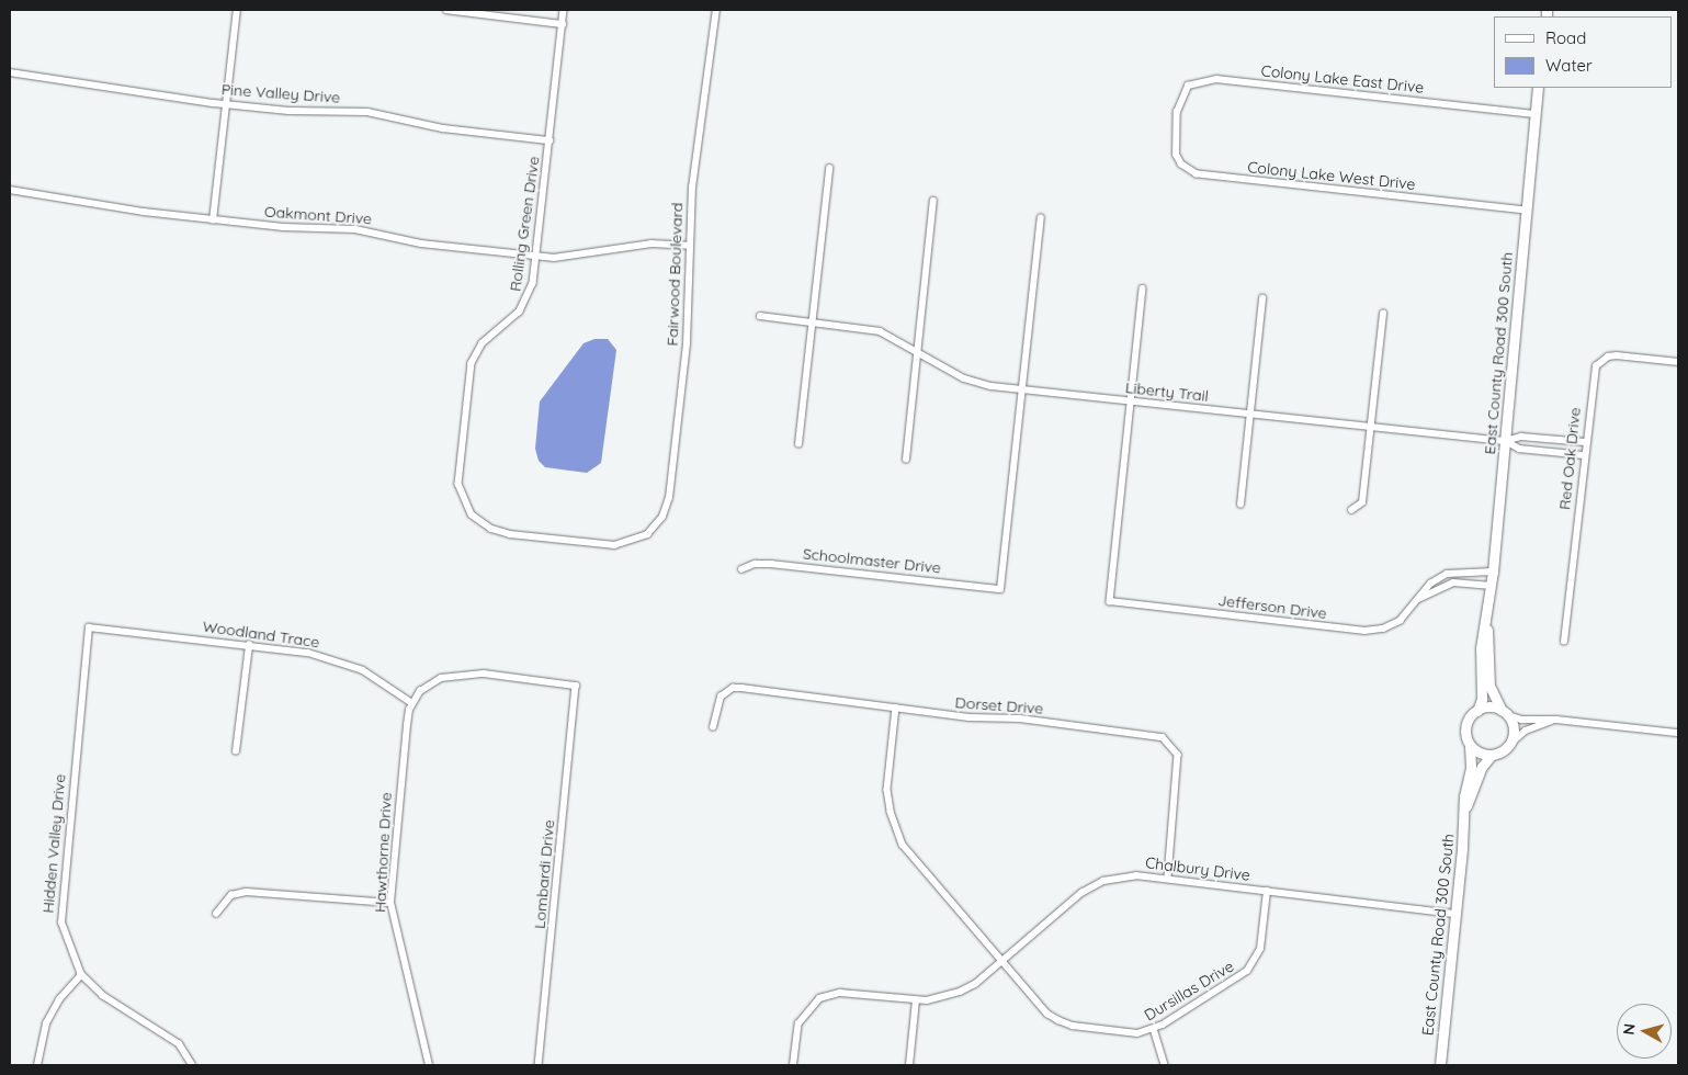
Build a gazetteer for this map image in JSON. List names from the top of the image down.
{
  "streets": {
    "street": [
      "Colony Lake East Drive",
      "Pine Valley Drive",
      "Colony Lake West Drive",
      "Oakmont Drive",
      "Rolling Green Drive",
      "Fairwood Boulevard",
      "East County Road 300 South",
      "Liberty Trail",
      "Red Oak Drive",
      "Schoolmaster Drive",
      "Jefferson Drive",
      "Woodland Trace",
      "Dorset Drive",
      "Hidden Valley Drive",
      "Hawthorne Drive",
      "Chalbury Drive",
      "Lombardi Drive",
      "Dursillas Drive"
    ]
  },
  "crossings": [
    ["Colony Lake East Drive", "Colony Lake West Drive"],
    ["Colony Lake East Drive", "East County Road 300 South"],
    ["Pine Valley Drive", "Rolling Green Drive"],
    ["Colony Lake West Drive", "East County Road 300 South"],
    ["Oakmont Drive", "Rolling Green Drive"],
    ["Oakmont Drive", "Fairwood Boulevard"],
    ["Rolling Green Drive", "Fairwood Boulevard"],
    ["East County Road 300 South", "Liberty Trail"],
    ["East County Road 300 South", "Jefferson Drive"],
    ["East County Road 300 South", "Chalbury Drive"],
    ["Liberty Trail", "Red Oak Drive"],
    ["Liberty Trail", "Schoolmaster Drive"],
    ["Liberty Trail", "Jefferson Drive"],
    ["Woodland Trace", "Hidden Valley Drive"],
    ["Woodland Trace", "Hawthorne Drive"],
    ["Woodland Trace", "Lombardi Drive"],
    ["Dorset Drive", "Chalbury Drive"],
    ["Dorset Drive", "Dursillas Drive"],
    ["Hawthorne Drive", "Lombardi Drive"],
    ["Chalbury Drive", "Dursillas Drive"]
  ],
  "legend": ["Road", "Water"],
  "north": "left"
}
